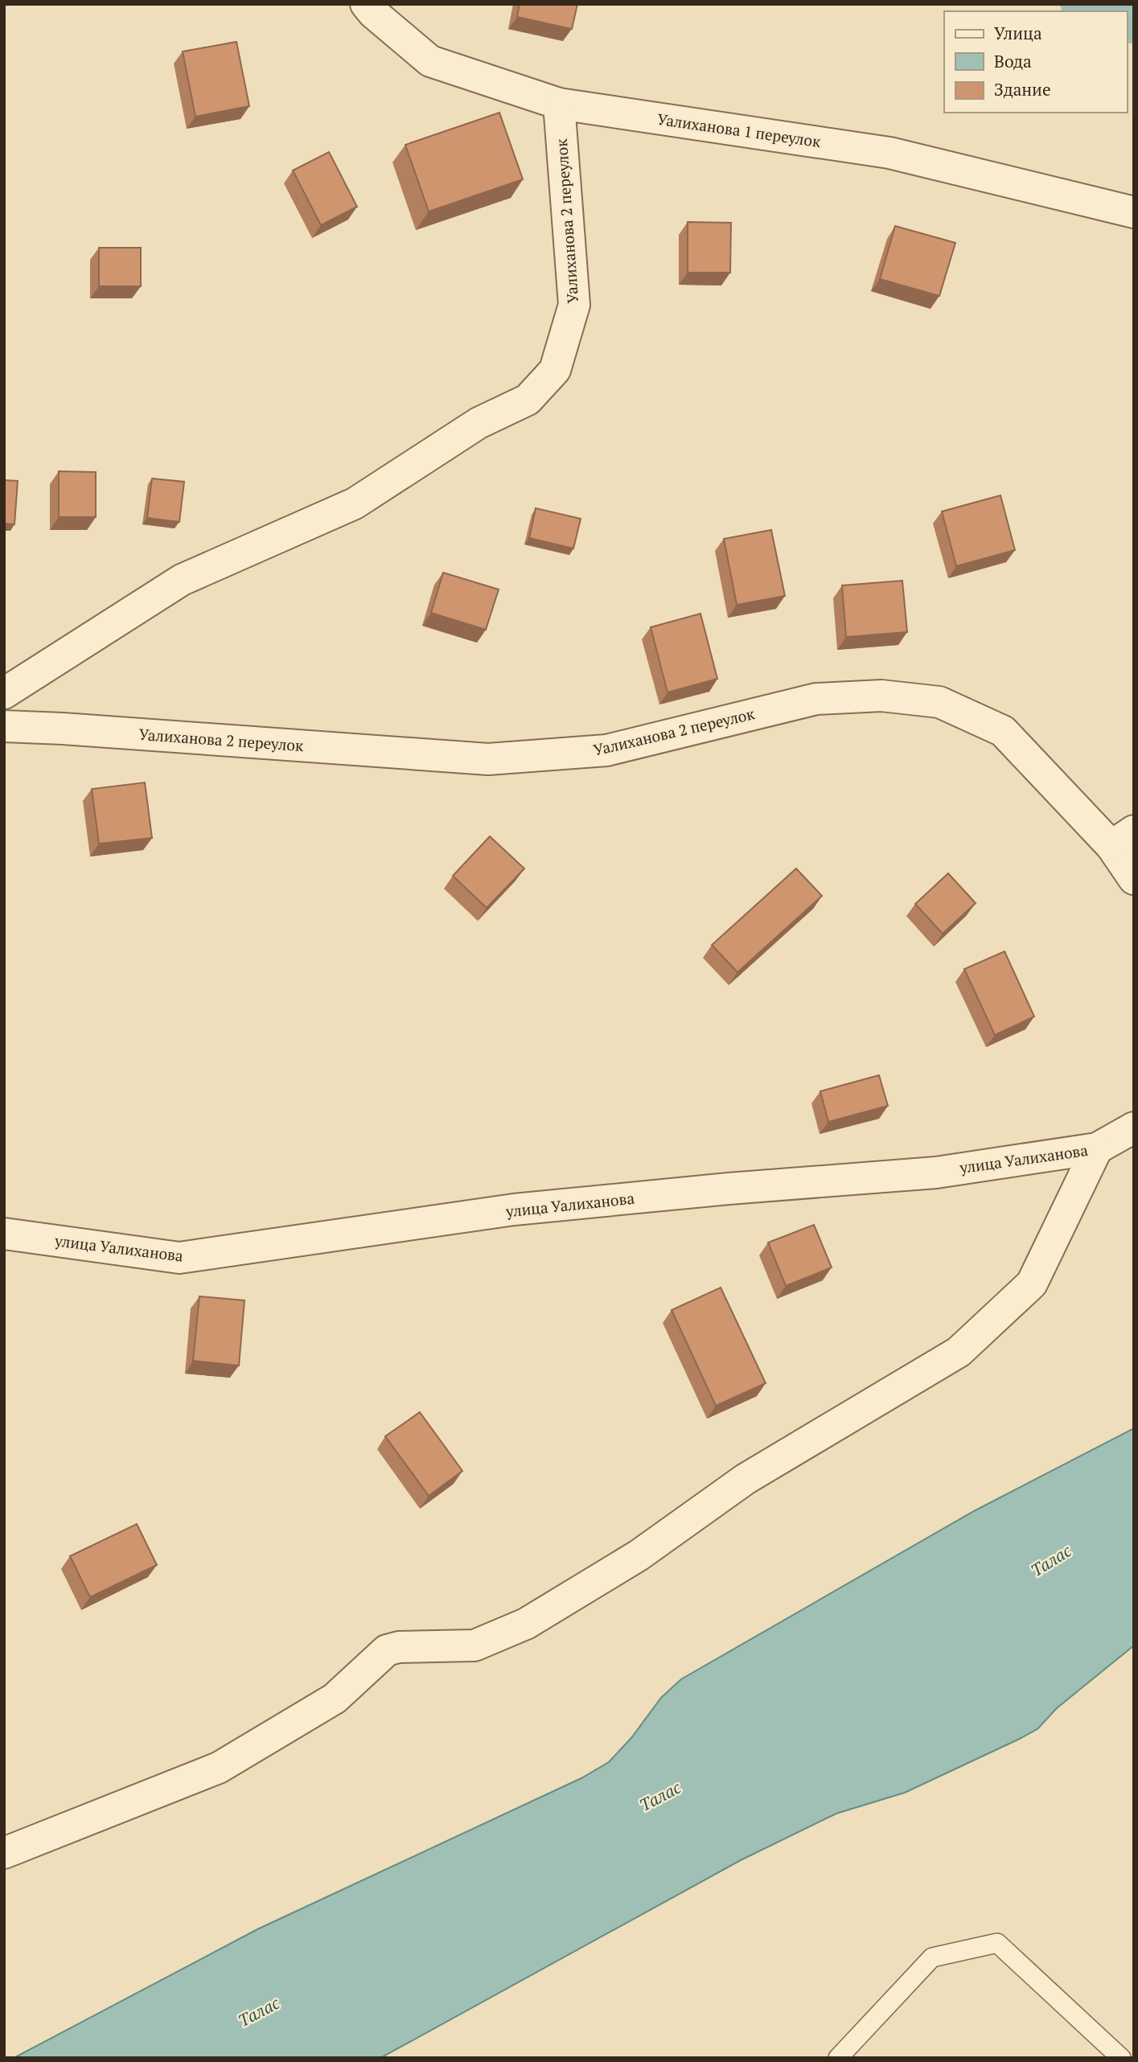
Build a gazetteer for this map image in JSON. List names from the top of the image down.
{
  "streets": {
    "street": ["Уалиханова 1 переулок", "Уалиханова 2 переулок", "улица Уалиханова"]
  },
  "crossings": [
    ["Уалиханова 1 переулок", "Уалиханова 2 переулок"]
  ],
  "water": ["Талас"],
  "legend": ["Улица", "Вода", "Здание"]
}
